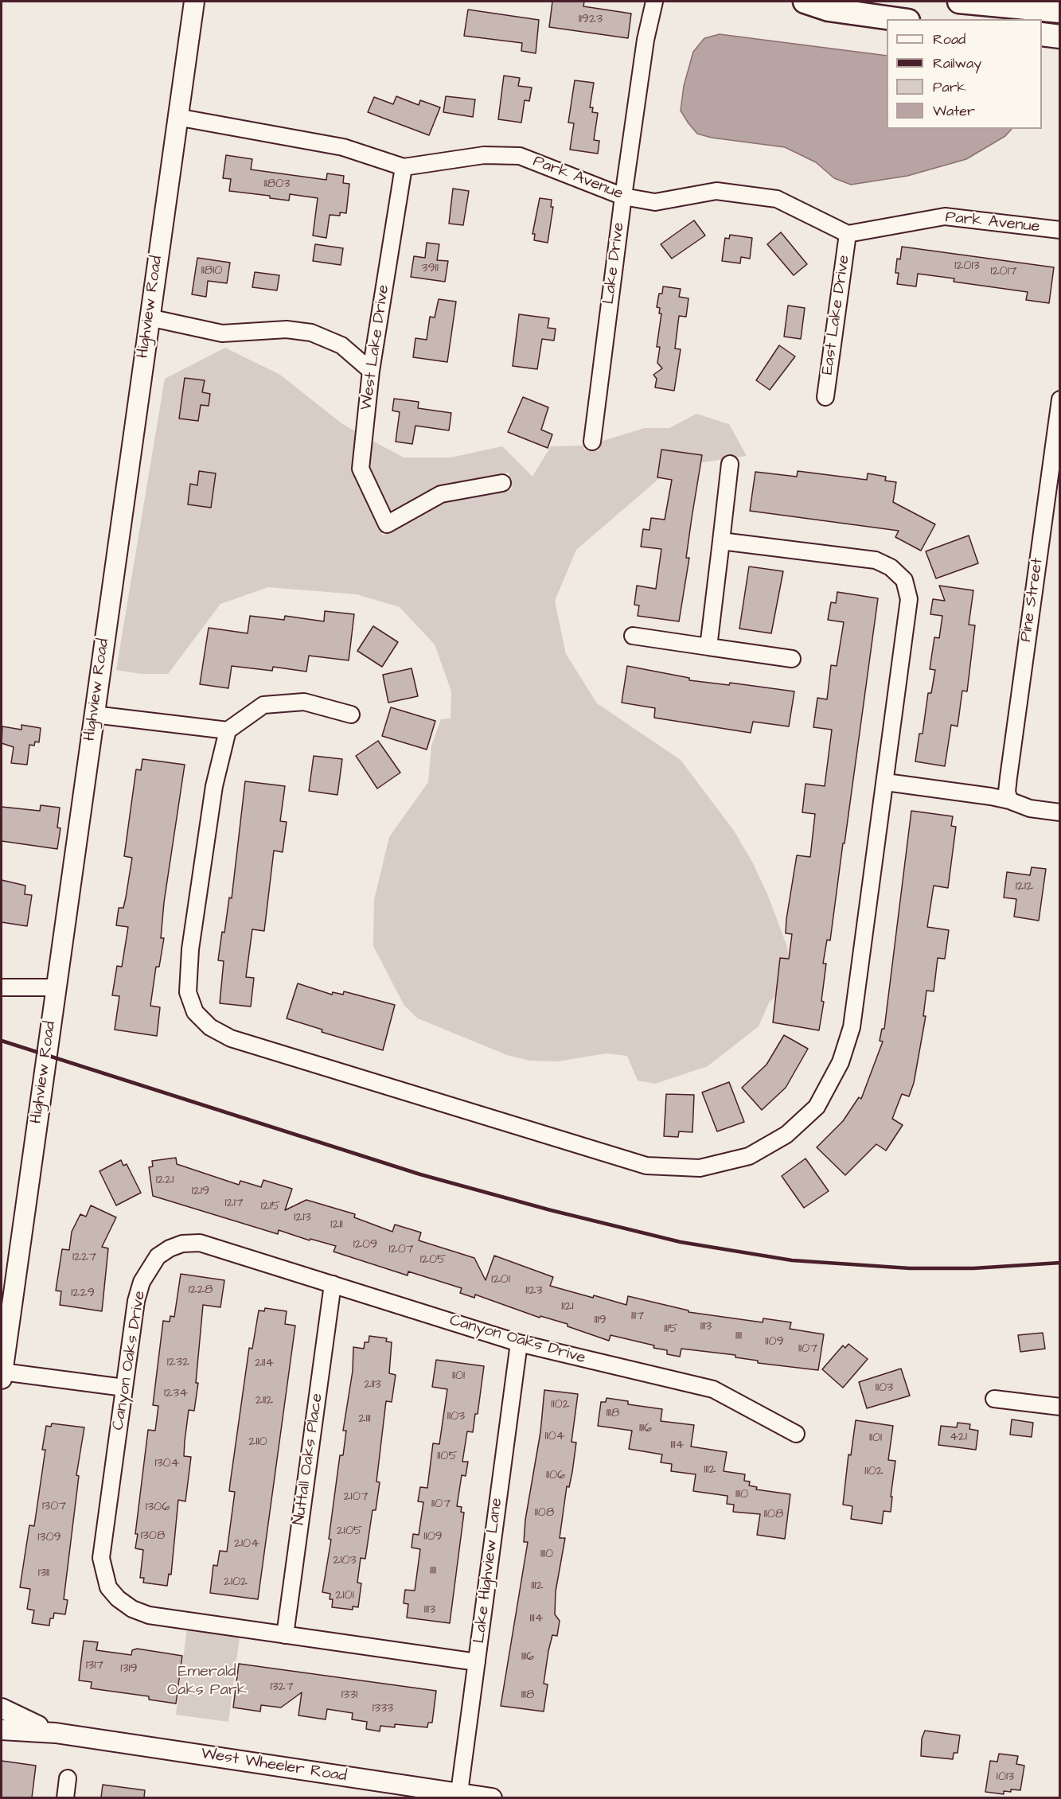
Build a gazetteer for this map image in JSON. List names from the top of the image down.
{
  "streets": {
    "street": [
      "Park Avenue",
      "Lake Drive",
      "Highview Road",
      "East Lake Drive",
      "West Lake Drive",
      "Pine Street",
      "Canyon Oaks Drive",
      "Nuttall Oaks Place",
      "Lake Highview Lane",
      "West Wheeler Road"
    ]
  },
  "crossings": [
    ["Park Avenue", "Lake Drive"],
    ["Park Avenue", "Highview Road"],
    ["Park Avenue", "East Lake Drive"],
    ["Park Avenue", "West Lake Drive"],
    ["Canyon Oaks Drive", "Nuttall Oaks Place"],
    ["Canyon Oaks Drive", "Lake Highview Lane"],
    ["Lake Highview Lane", "West Wheeler Road"]
  ],
  "parks": ["Emerald Oaks Park"],
  "house_numbers": [
    "11923",
    "11803",
    "12013",
    "3911",
    "11810",
    "12017",
    "1212",
    "1221",
    "1219",
    "1217",
    "1215",
    "1213",
    "1211",
    "1209",
    "1207",
    "1227",
    "1205",
    "1201",
    "1228",
    "1123",
    "1229",
    "1121",
    "1117",
    "1119",
    "1113",
    "1115",
    "1111",
    "1109",
    "1107",
    "1232",
    "2114",
    "1101",
    "2113",
    "1103",
    "1234",
    "2112",
    "1102",
    "1118",
    "1103",
    "2111",
    "1116",
    "1104",
    "421",
    "1101",
    "2110",
    "1114",
    "1105",
    "1304",
    "1112",
    "1102",
    "1106",
    "1110",
    "2107",
    "1107",
    "1307",
    "1306",
    "1108",
    "1108",
    "2105",
    "1308",
    "1109",
    "1309",
    "2104",
    "1110",
    "2103",
    "1111",
    "1311",
    "2102",
    "1112",
    "2101",
    "1113",
    "1114",
    "1116",
    "1317",
    "1319",
    "1327",
    "1331",
    "1118",
    "1333",
    "1013"
  ],
  "legend": [
    "Road",
    "Railway",
    "Park",
    "Water"
  ]
}
